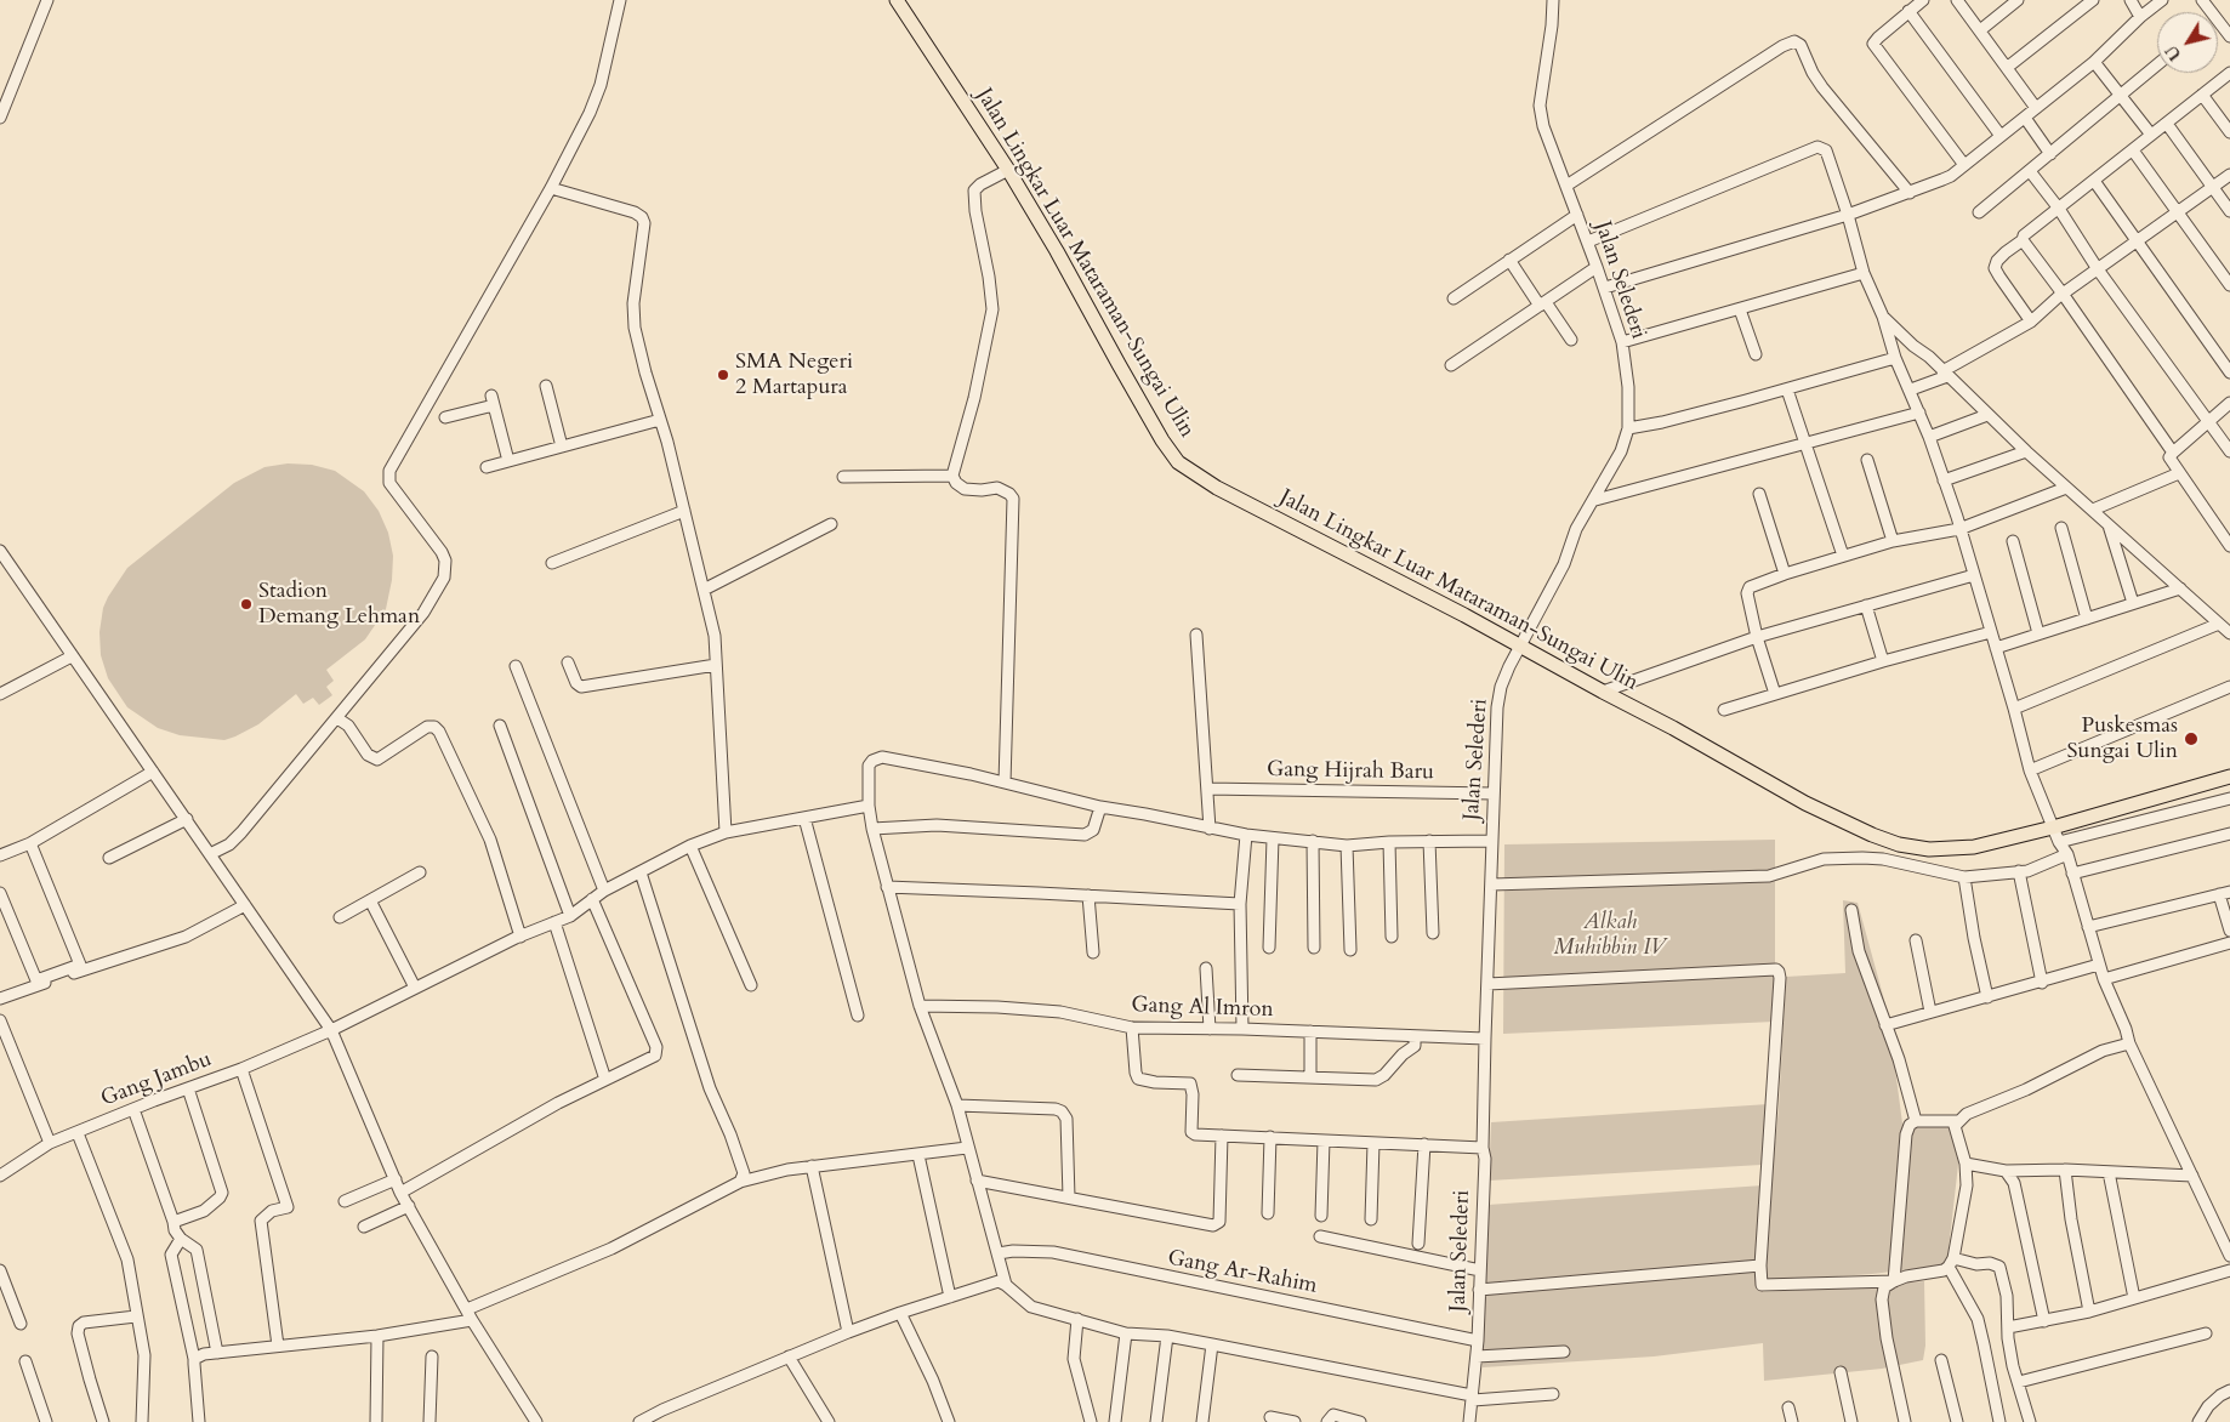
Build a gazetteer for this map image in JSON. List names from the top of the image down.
{
  "streets": {
    "main road": ["Jalan Lingkar Luar Mataraman-Sungai Ulin"],
    "street": [
      "Jalan Selederi",
      "Gang Hijrah Baru",
      "Gang Al Imron",
      "Gang Jambu",
      "Gang Ar-Rahim"
    ]
  },
  "crossings": [
    ["Jalan Lingkar Luar Mataraman-Sungai Ulin", "Jalan Selederi"],
    ["Jalan Selederi", "Gang Hijrah Baru"],
    ["Jalan Selederi", "Gang Al Imron"],
    ["Jalan Selederi", "Gang Ar-Rahim"]
  ],
  "parks": ["Alkah Muhibbin IV"],
  "places": ["SMA Negeri 2 Martapura", "Stadion Demang Lehman", "Puskesmas Sungai Ulin"],
  "north": "bottom left"
}
